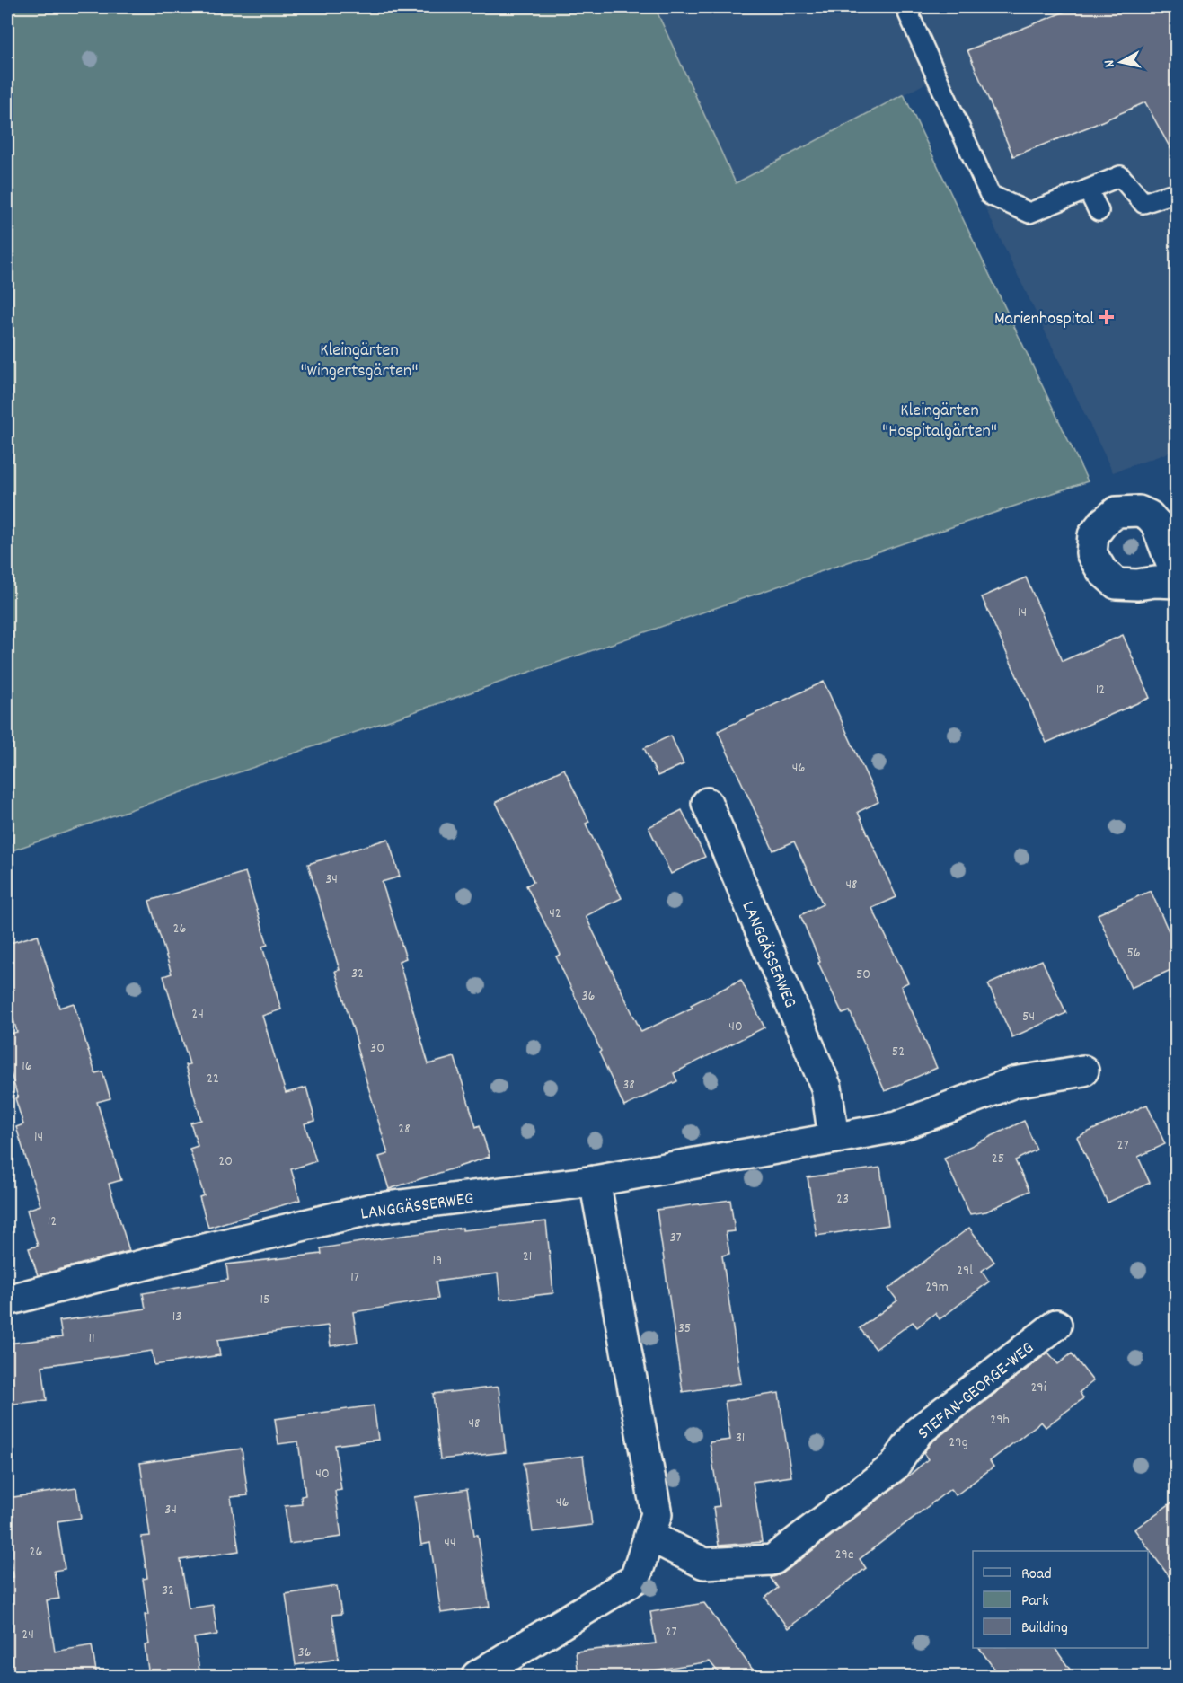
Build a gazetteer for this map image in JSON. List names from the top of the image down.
{
  "streets": {
    "street": ["LANGGÄSSERWEG", "STEFAN-GEORGE-WEG"]
  },
  "parks": ["Kleingärten \"Wingertsgärten\"", "Kleingärten \"Hospitalgärten\""],
  "places": {
    "health": ["Marienhospital"]
  },
  "house_numbers": [
    "14",
    "12",
    "46",
    "34",
    "48",
    "42",
    "26",
    "56",
    "32",
    "50",
    "36",
    "24",
    "54",
    "40",
    "30",
    "52",
    "16",
    "22",
    "38",
    "28",
    "14",
    "27",
    "25",
    "20",
    "23",
    "12",
    "37",
    "21",
    "19",
    "29l",
    "17",
    "29m",
    "15",
    "13",
    "35",
    "11",
    "29i",
    "29h",
    "48",
    "31",
    "29g",
    "40",
    "46",
    "34",
    "44",
    "26",
    "29c",
    "32",
    "27",
    "24",
    "36"
  ],
  "legend": ["Road", "Park", "Building"],
  "north": "left"
}
